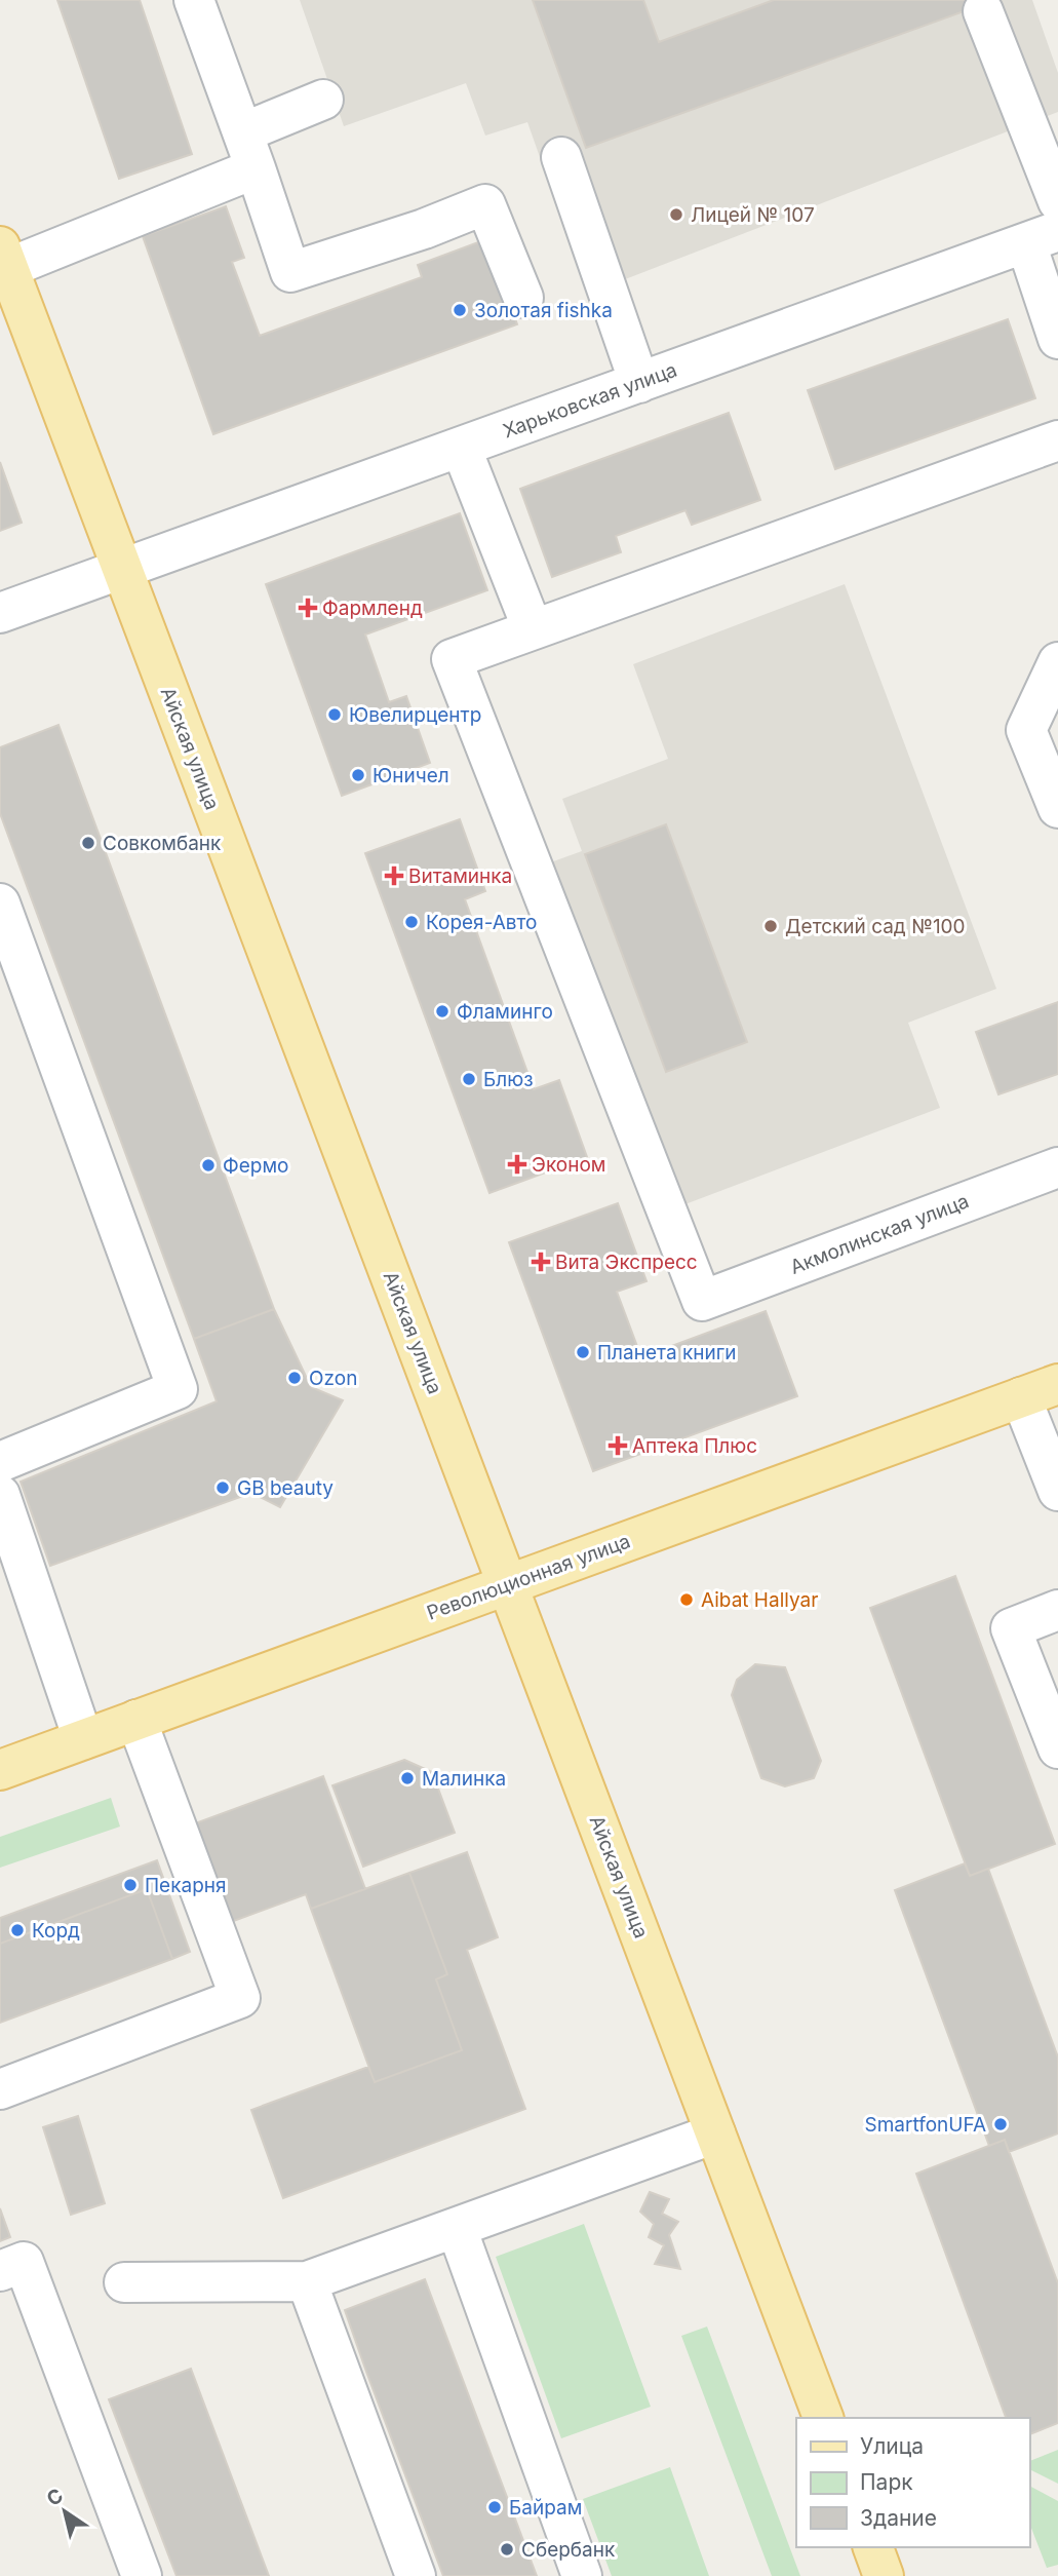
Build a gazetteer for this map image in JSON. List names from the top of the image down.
{
  "streets": {
    "main road": ["Айская улица", "Революционная улица"],
    "street": ["Харьковская улица", "Акмолинская улица"]
  },
  "crossings": [
    ["Харьковская улица", "Айская улица"],
    ["Айская улица", "Революционная улица"]
  ],
  "places": {
    "other": [
      "Лицей № 107",
      "Золотая fishka",
      "Ювелирцентр",
      "Юничел",
      "Совкомбанк",
      "Корея-Авто",
      "Детский сад №100",
      "Фламинго",
      "Блюз",
      "Фермо",
      "Планета книги",
      "Ozon",
      "GB beauty",
      "Aibat Hallyar",
      "Малинка",
      "Пекарня",
      "Корд",
      "SmartfonUFA",
      "Байрам",
      "Сбербанк"
    ],
    "health": [
      "Фармленд",
      "Витаминка",
      "Эконом",
      "Вита Экспресс",
      "Аптека Плюс"
    ]
  },
  "legend": ["Улица", "Парк", "Здание"],
  "north": "top left"
}
